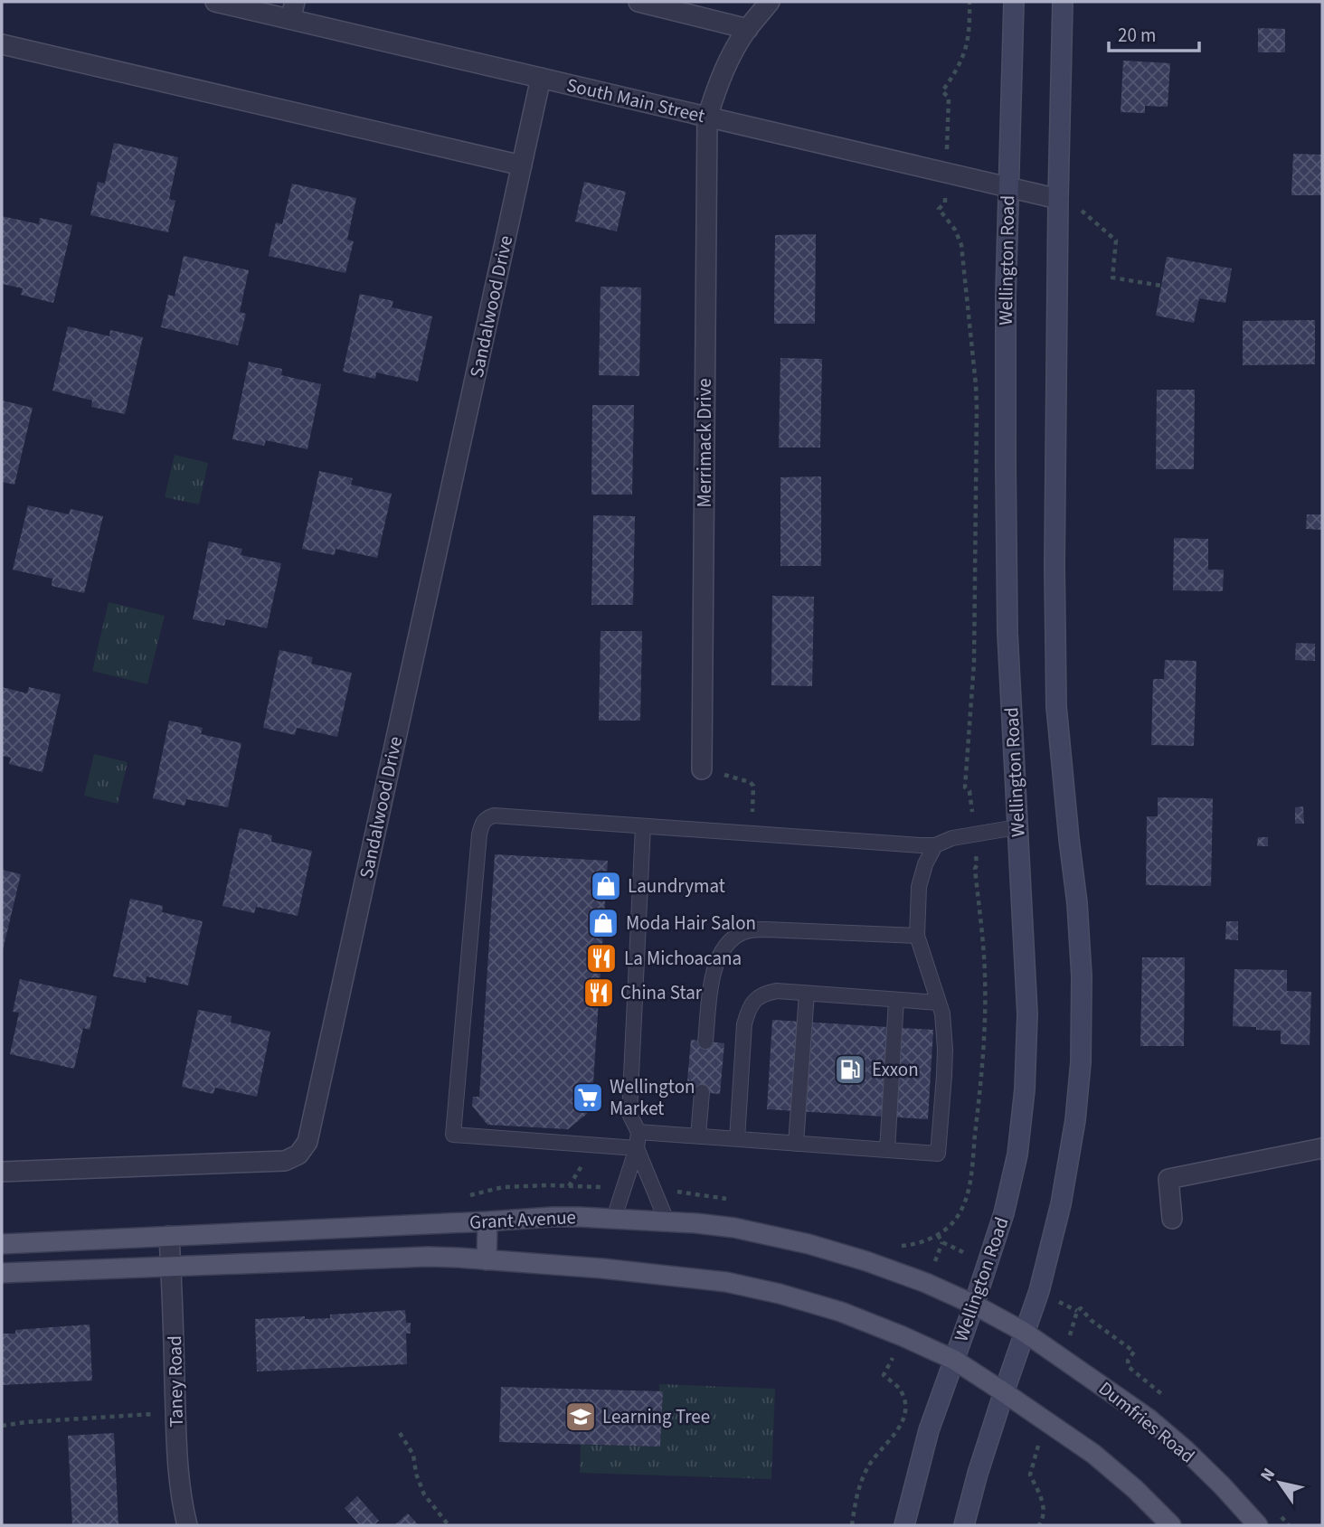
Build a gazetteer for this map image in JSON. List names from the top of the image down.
{
  "streets": {
    "main road": ["Wellington Road", "Grant Avenue", "Dumfries Road"],
    "street": [
      "South Main Street",
      "Sandalwood Drive",
      "Merrimack Drive",
      "Taney Road"
    ]
  },
  "crossings": [
    ["South Main Street", "Wellington Road"],
    ["South Main Street", "Sandalwood Drive"],
    ["South Main Street", "Merrimack Drive"],
    ["Wellington Road", "Grant Avenue"],
    ["Grant Avenue", "Taney Road"],
    ["Grant Avenue", "Dumfries Road"]
  ],
  "places": {
    "shop": ["Laundrymat", "Moda Hair Salon"],
    "restaurant": ["La Michoacana", "China Star"],
    "fuel station": ["Exxon"],
    "supermarket": ["Wellington Market"],
    "school or university": ["Learning Tree"]
  },
  "scale_bar": "20 m",
  "north": "top left"
}
